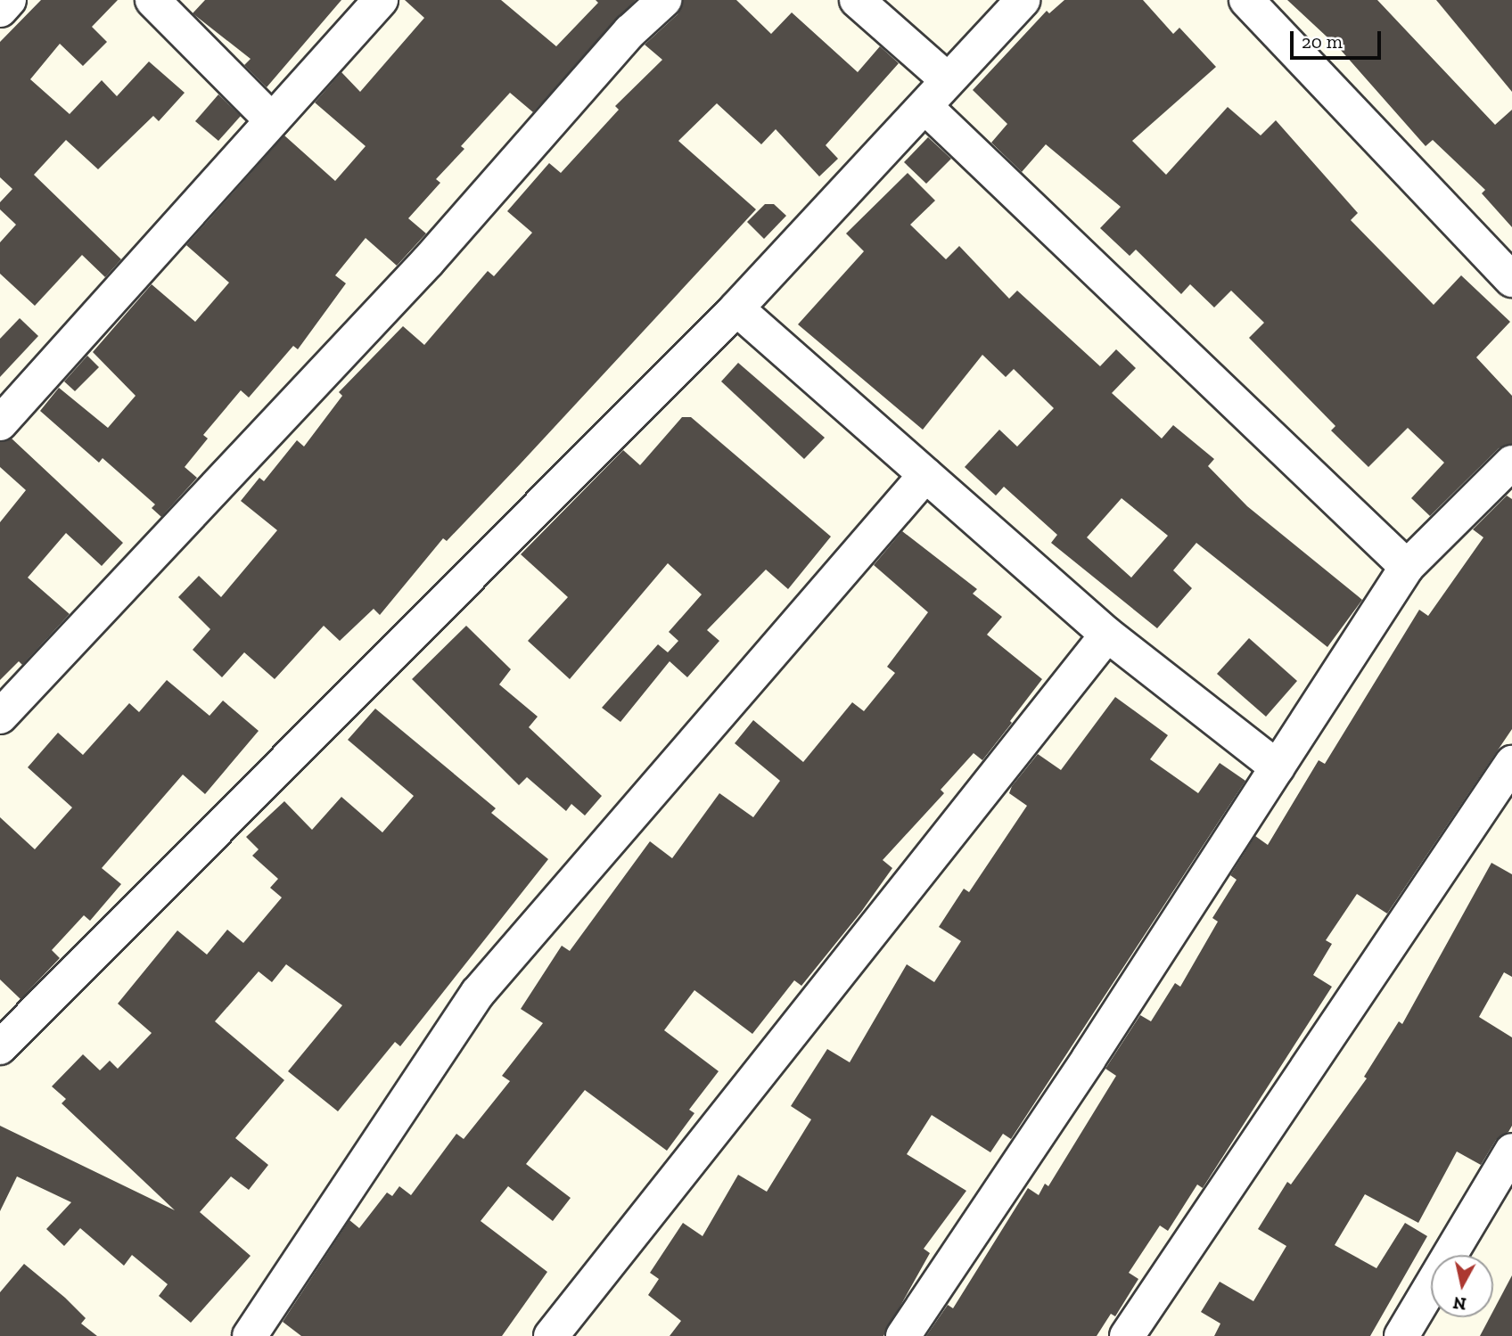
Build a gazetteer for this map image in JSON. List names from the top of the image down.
{
  "scale_bar": "20 m",
  "north": "bottom"
}
